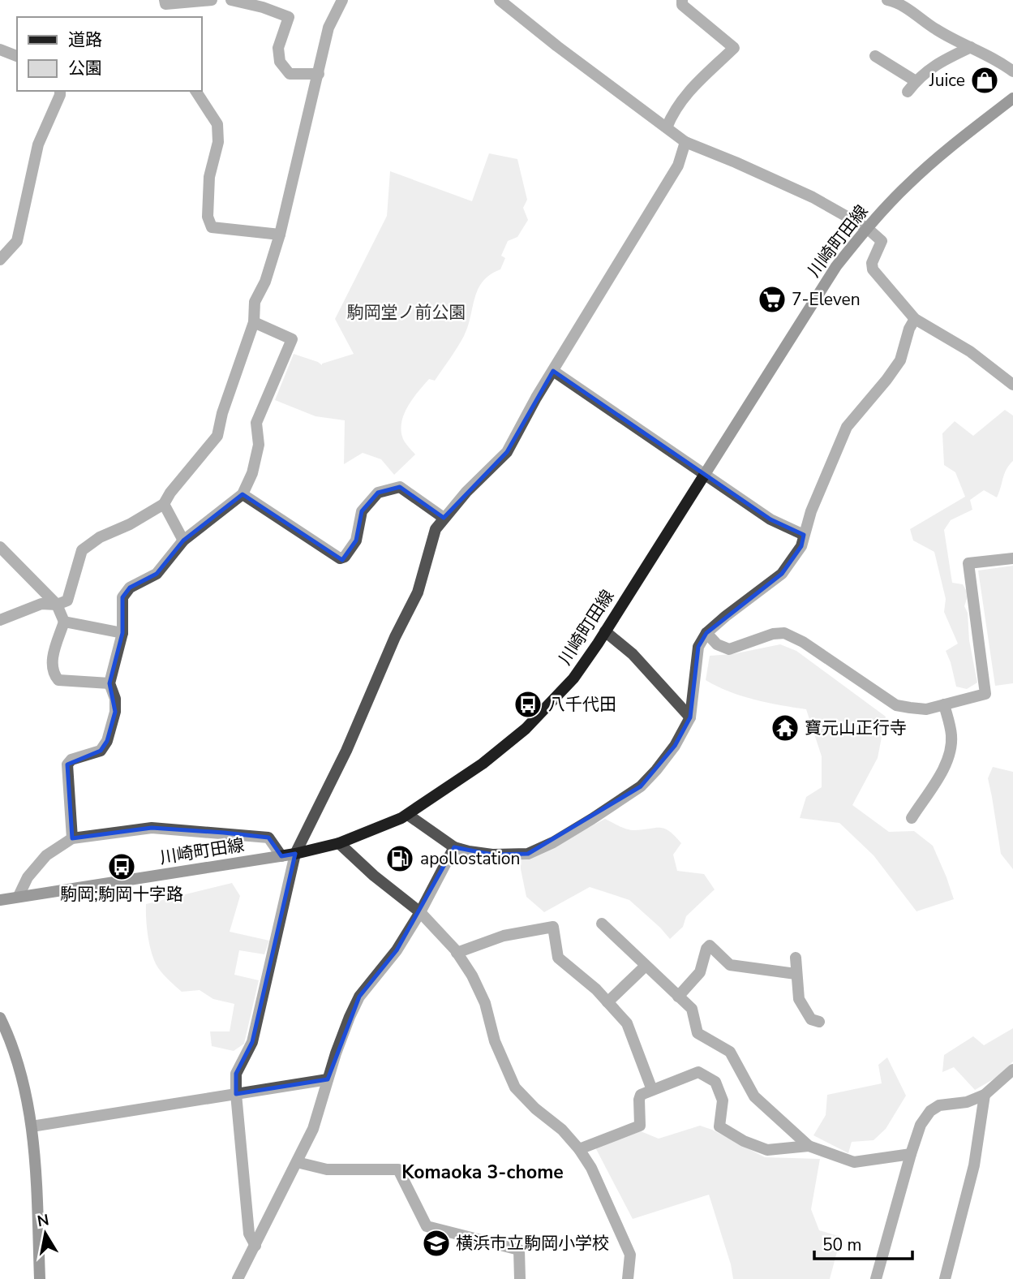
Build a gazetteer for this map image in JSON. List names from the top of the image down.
{
  "streets": {
    "main road": ["川崎町田線"]
  },
  "districts": ["Komaoka 3-chome"],
  "parks": ["駒岡堂ノ前公園"],
  "places": {
    "shop": ["Juice"],
    "supermarket": ["7-Eleven"],
    "bus stop": ["八千代田", "駒岡;駒岡十字路"],
    "temple": ["寶元山正行寺"],
    "fuel station": ["apollostation"],
    "school or university": ["横浜市立駒岡小学校"]
  },
  "legend": ["道路", "公園"],
  "scale_bar": "50 m",
  "north": "top"
}
